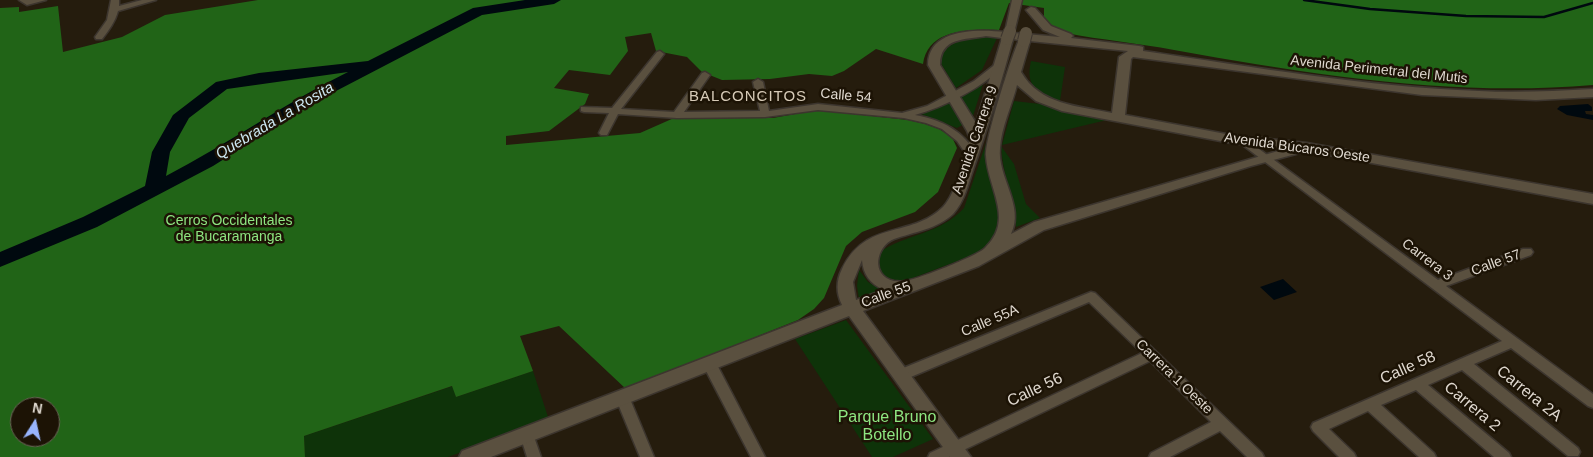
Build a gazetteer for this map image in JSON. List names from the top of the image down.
{
  "streets": {
    "main road": [
      "Avenida Perimetral del Mutis",
      "Avenida Carrera 9",
      "Avenida Búcaros Oeste",
      "Calle 55"
    ],
    "street": [
      "Calle 54",
      "Carrera 3",
      "Calle 57",
      "Calle 55A",
      "Calle 58",
      "Carrera 1 Oeste",
      "Calle 56",
      "Carrera 2A",
      "Carrera 2"
    ]
  },
  "crossings": [
    ["Calle 54", "Avenida Carrera 9"],
    ["Avenida Carrera 9", "Avenida Búcaros Oeste"],
    ["Avenida Carrera 9", "Calle 55"],
    ["Avenida Búcaros Oeste", "Carrera 3"],
    ["Avenida Búcaros Oeste", "Calle 55"],
    ["Carrera 3", "Calle 57"],
    ["Carrera 3", "Calle 55"],
    ["Carrera 3", "Calle 58"],
    ["Calle 55A", "Carrera 1 Oeste"],
    ["Calle 58", "Carrera 2A"],
    ["Calle 58", "Carrera 2"],
    ["Carrera 1 Oeste", "Calle 56"]
  ],
  "districts": ["BALCONCITOS"],
  "water": ["Quebrada La Rosita"],
  "parks": ["Cerros Occidentales de Bucaramanga", "Parque Bruno Botello"],
  "north": "top"
}
